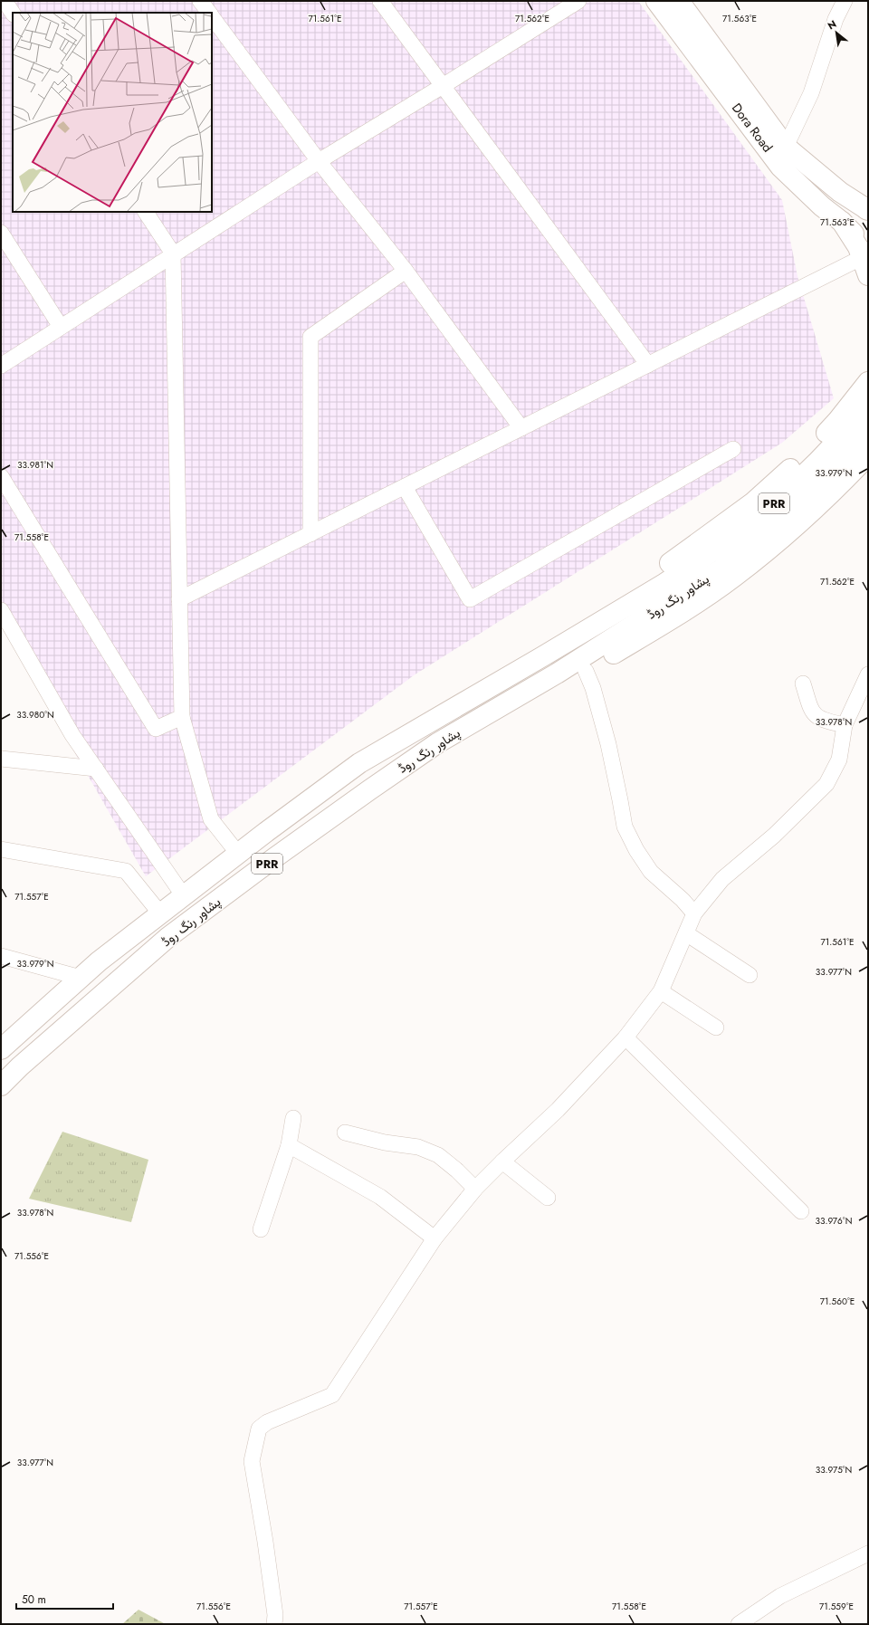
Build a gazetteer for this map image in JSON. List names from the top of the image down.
{
  "streets": {
    "main road": ["Dora Road", "PRR", "پشاور رنگ روڈ"]
  },
  "scale_bar": "50 m",
  "north": "top left",
  "coordinates": [
    "71.562°E",
    "71.561°E",
    "71.563°E",
    "33.981°N",
    "33.979°N",
    "71.558°E",
    "33.980°N",
    "33.978°N",
    "71.557°E",
    "33.977°N",
    "33.976°N",
    "71.556°E",
    "71.560°E",
    "33.975°N",
    "71.559°E"
  ]
}
